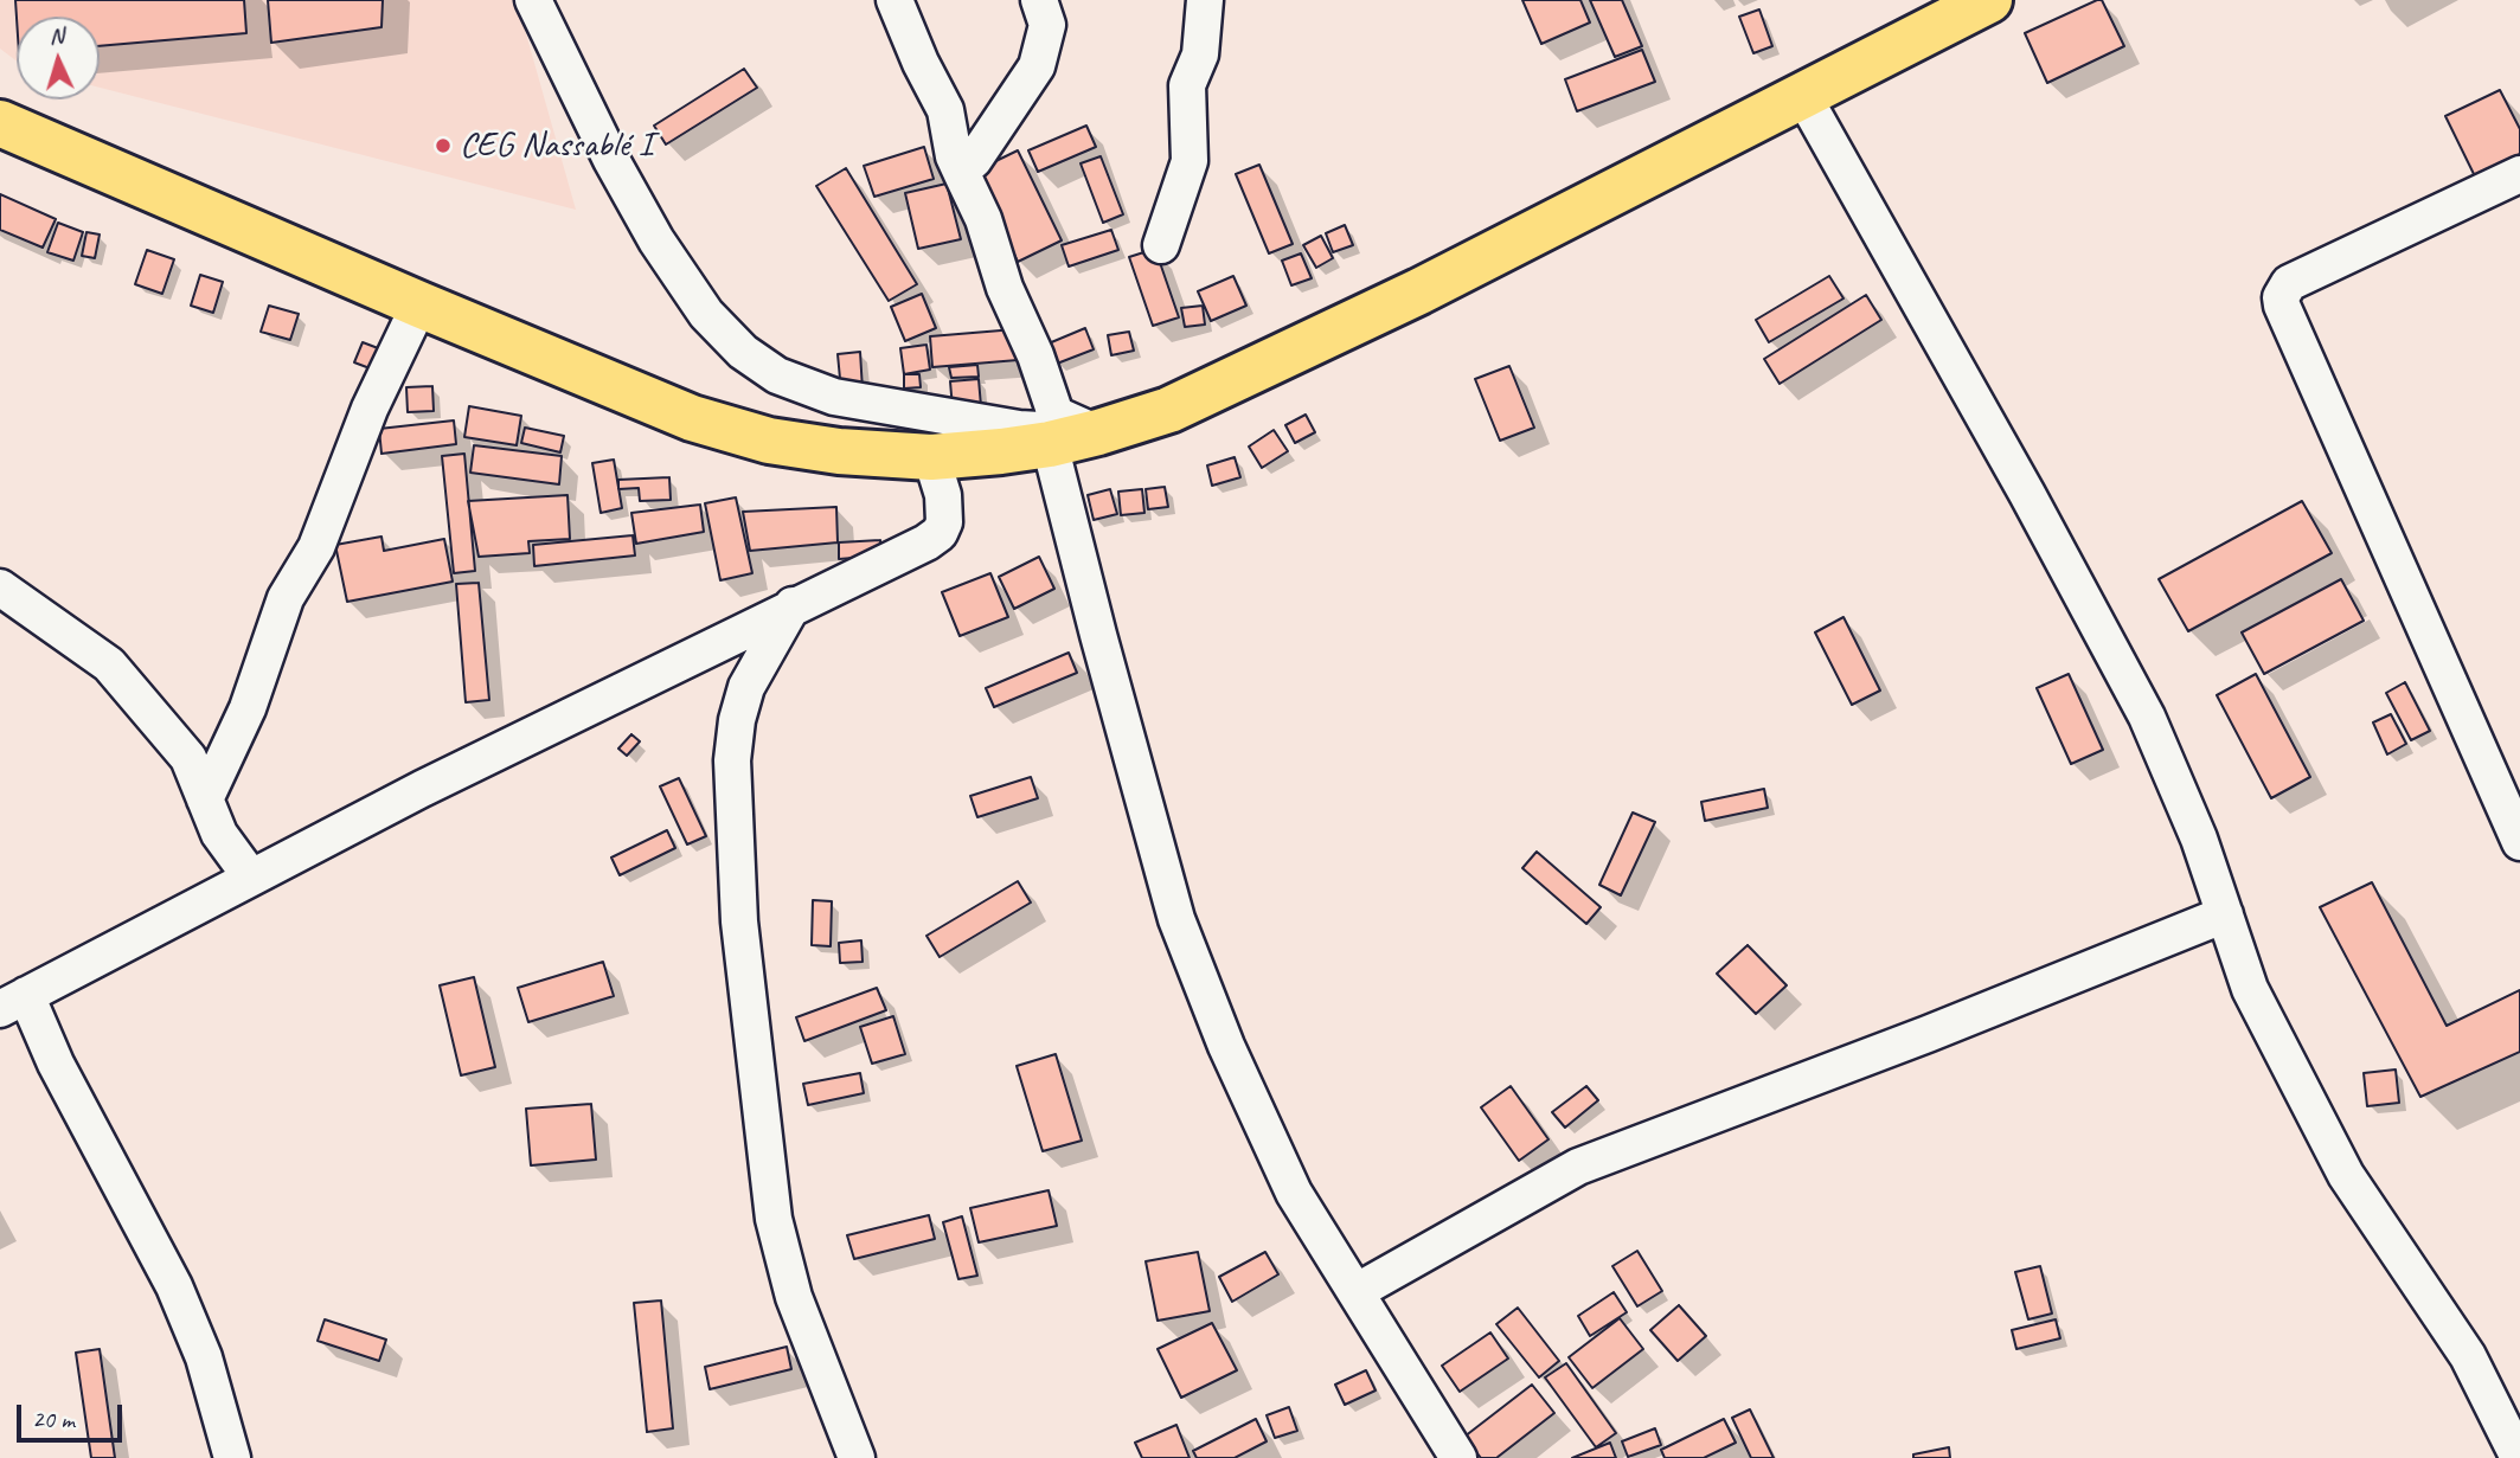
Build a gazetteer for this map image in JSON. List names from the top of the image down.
{
  "places": ["CEG Nassablé I"],
  "scale_bar": "20 m",
  "north": "top"
}
